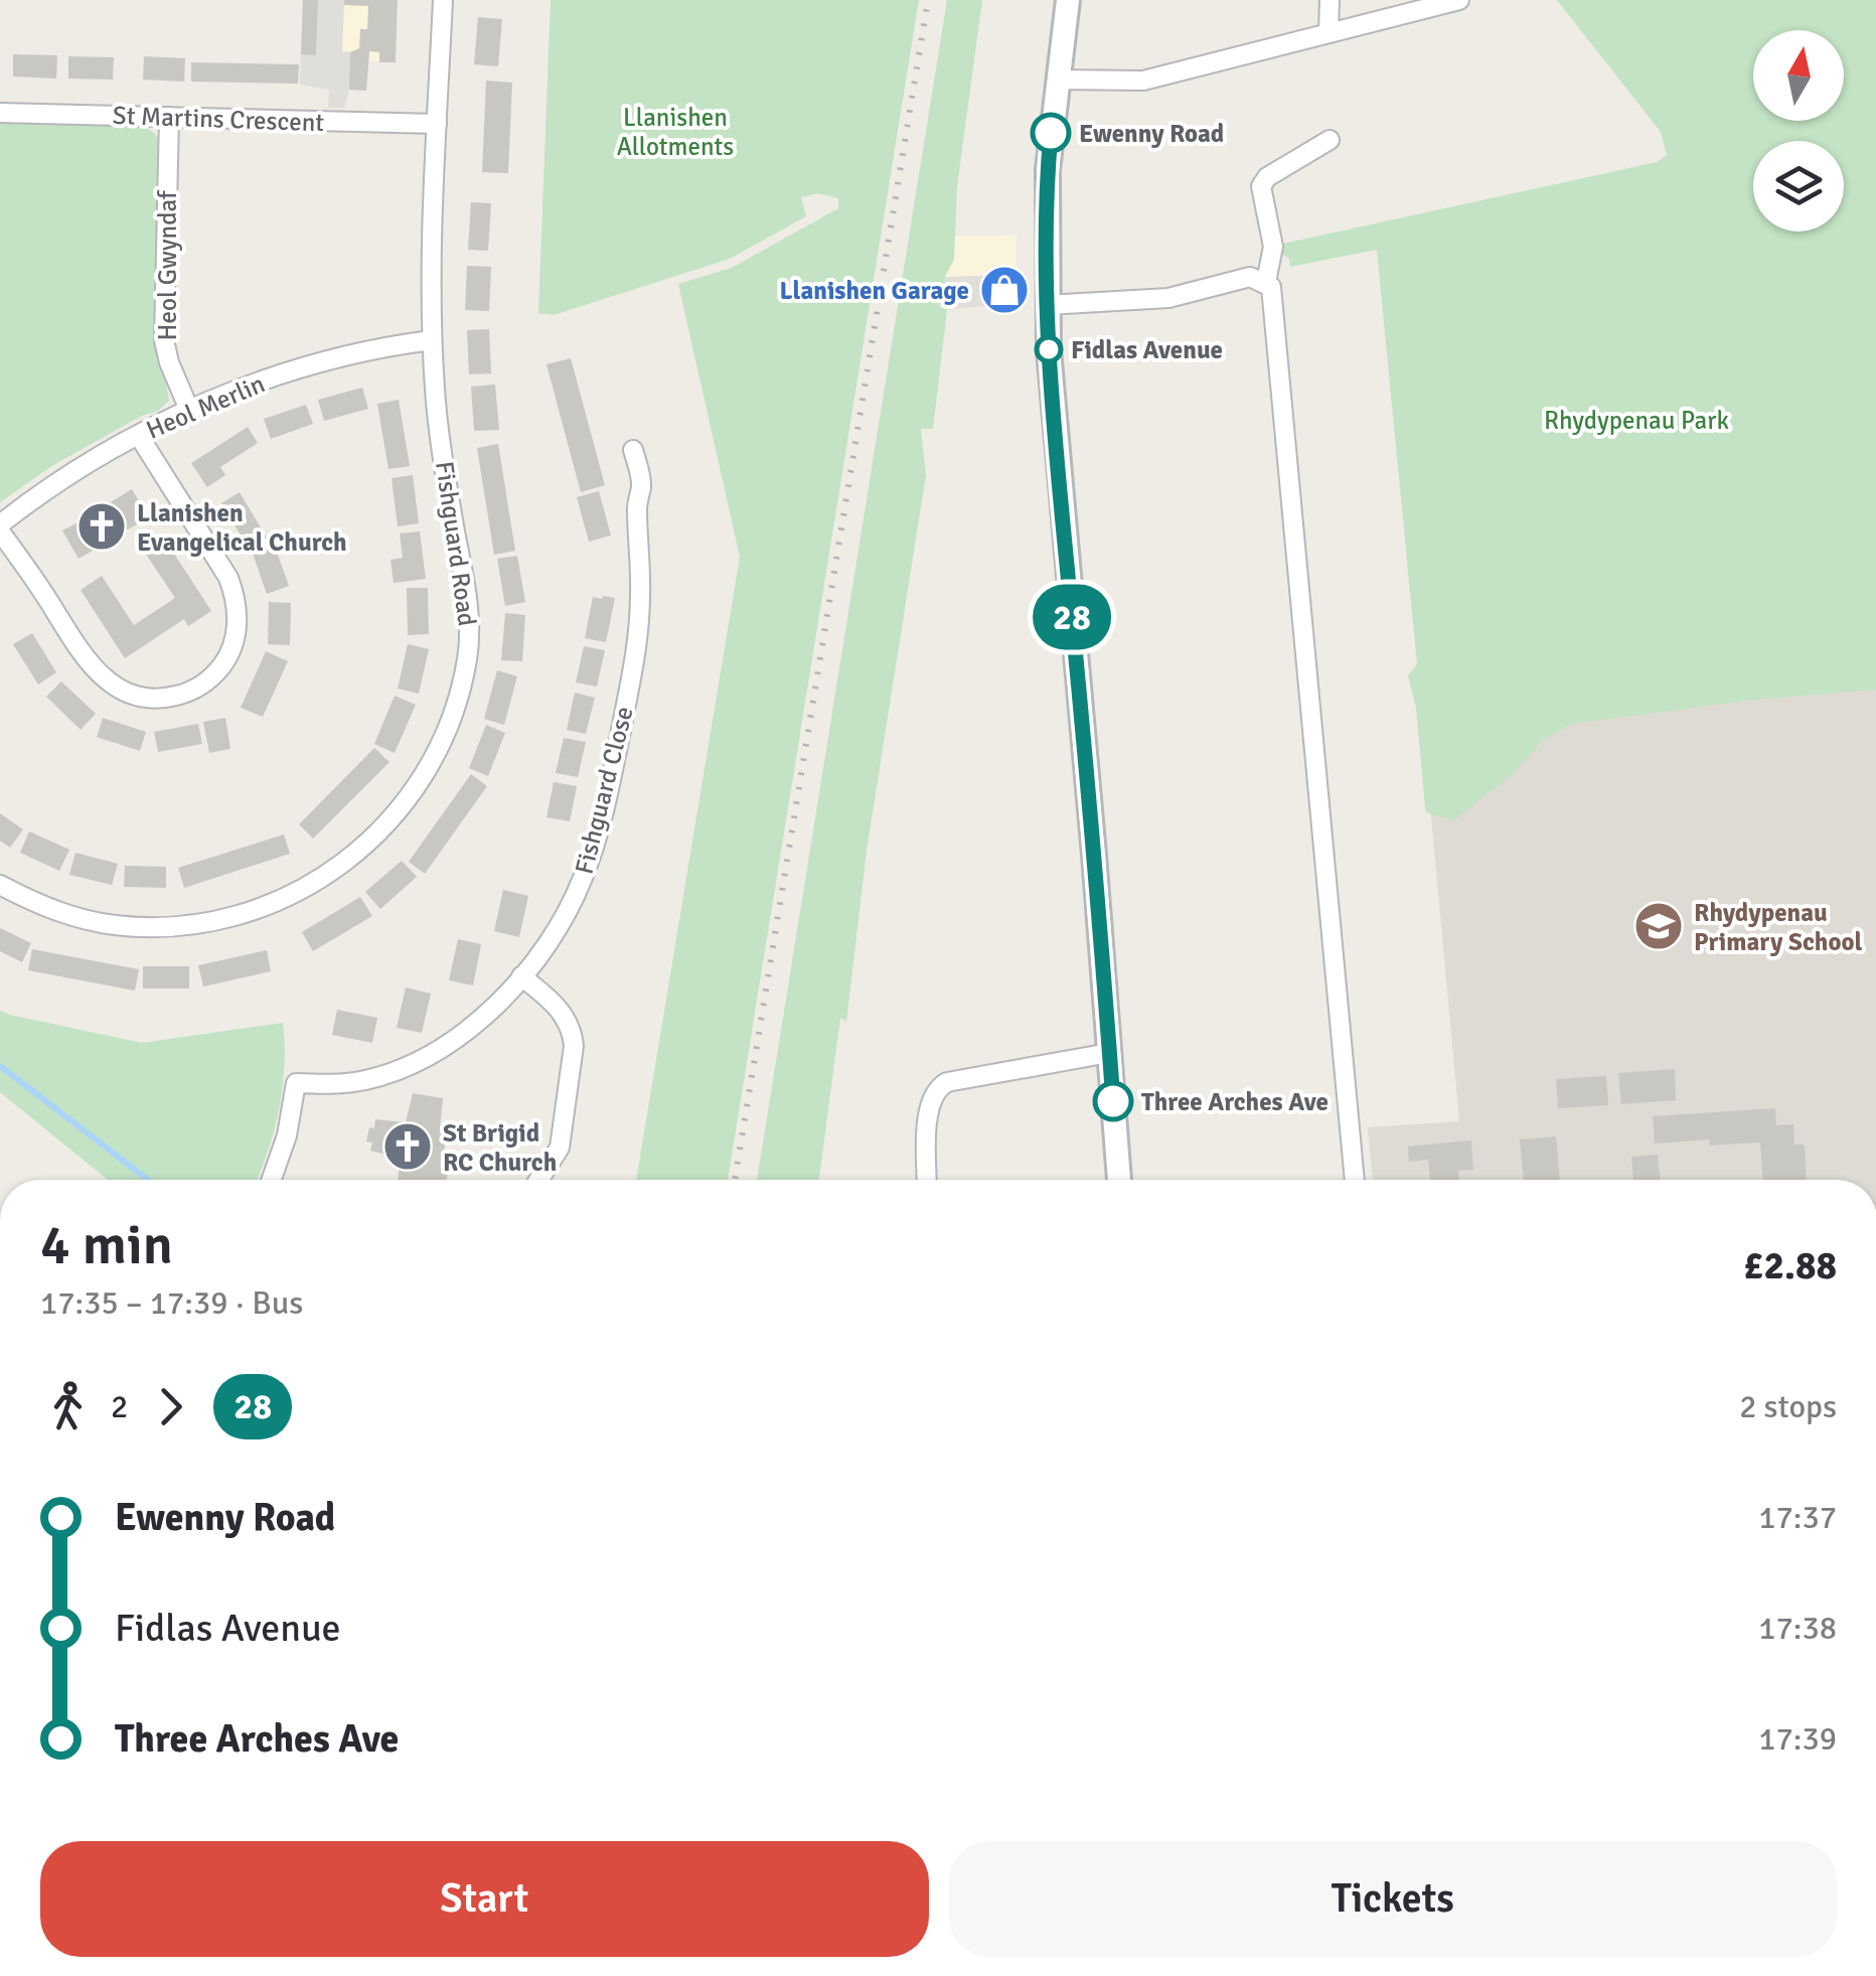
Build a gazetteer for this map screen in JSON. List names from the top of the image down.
{
  "streets": {
    "street": [
      "St Martins Crescent",
      "Heol Gwyndaf",
      "Heol Merlin",
      "Fishguard Road",
      "Fishguard Close"
    ]
  },
  "crossings": [
    ["St Martins Crescent", "Heol Gwyndaf"],
    ["St Martins Crescent", "Fishguard Road"],
    ["Heol Gwyndaf", "Heol Merlin"],
    ["Heol Merlin", "Fishguard Road"]
  ],
  "parks": ["Llanishen Allotments", "Rhydypenau Park"],
  "places": {
    "other": ["Ewenny Road", "Fidlas Avenue", "Three Arches Ave"],
    "shop": ["Llanishen Garage"],
    "church": ["Llanishen Evangelical Church", "St Brigid RC Church"],
    "school or university": ["Rhydypenau Primary School"]
  },
  "lines": ["bus line 28"],
  "north": "top",
  "page": {
    "on_map": "28",
    "heading": ["4 min", "17:35 – 17:39 · Bus", "£2.88"],
    "legs": ["2", "28", "2 stops"],
    "list": [
      {
        "name": "Ewenny Road",
        "value": "17:37"
      },
      {
        "name": "Fidlas Avenue",
        "value": "17:38"
      },
      {
        "name": "Three Arches Ave",
        "value": "17:39"
      }
    ],
    "buttons": ["Start", "Tickets"]
  }
}
